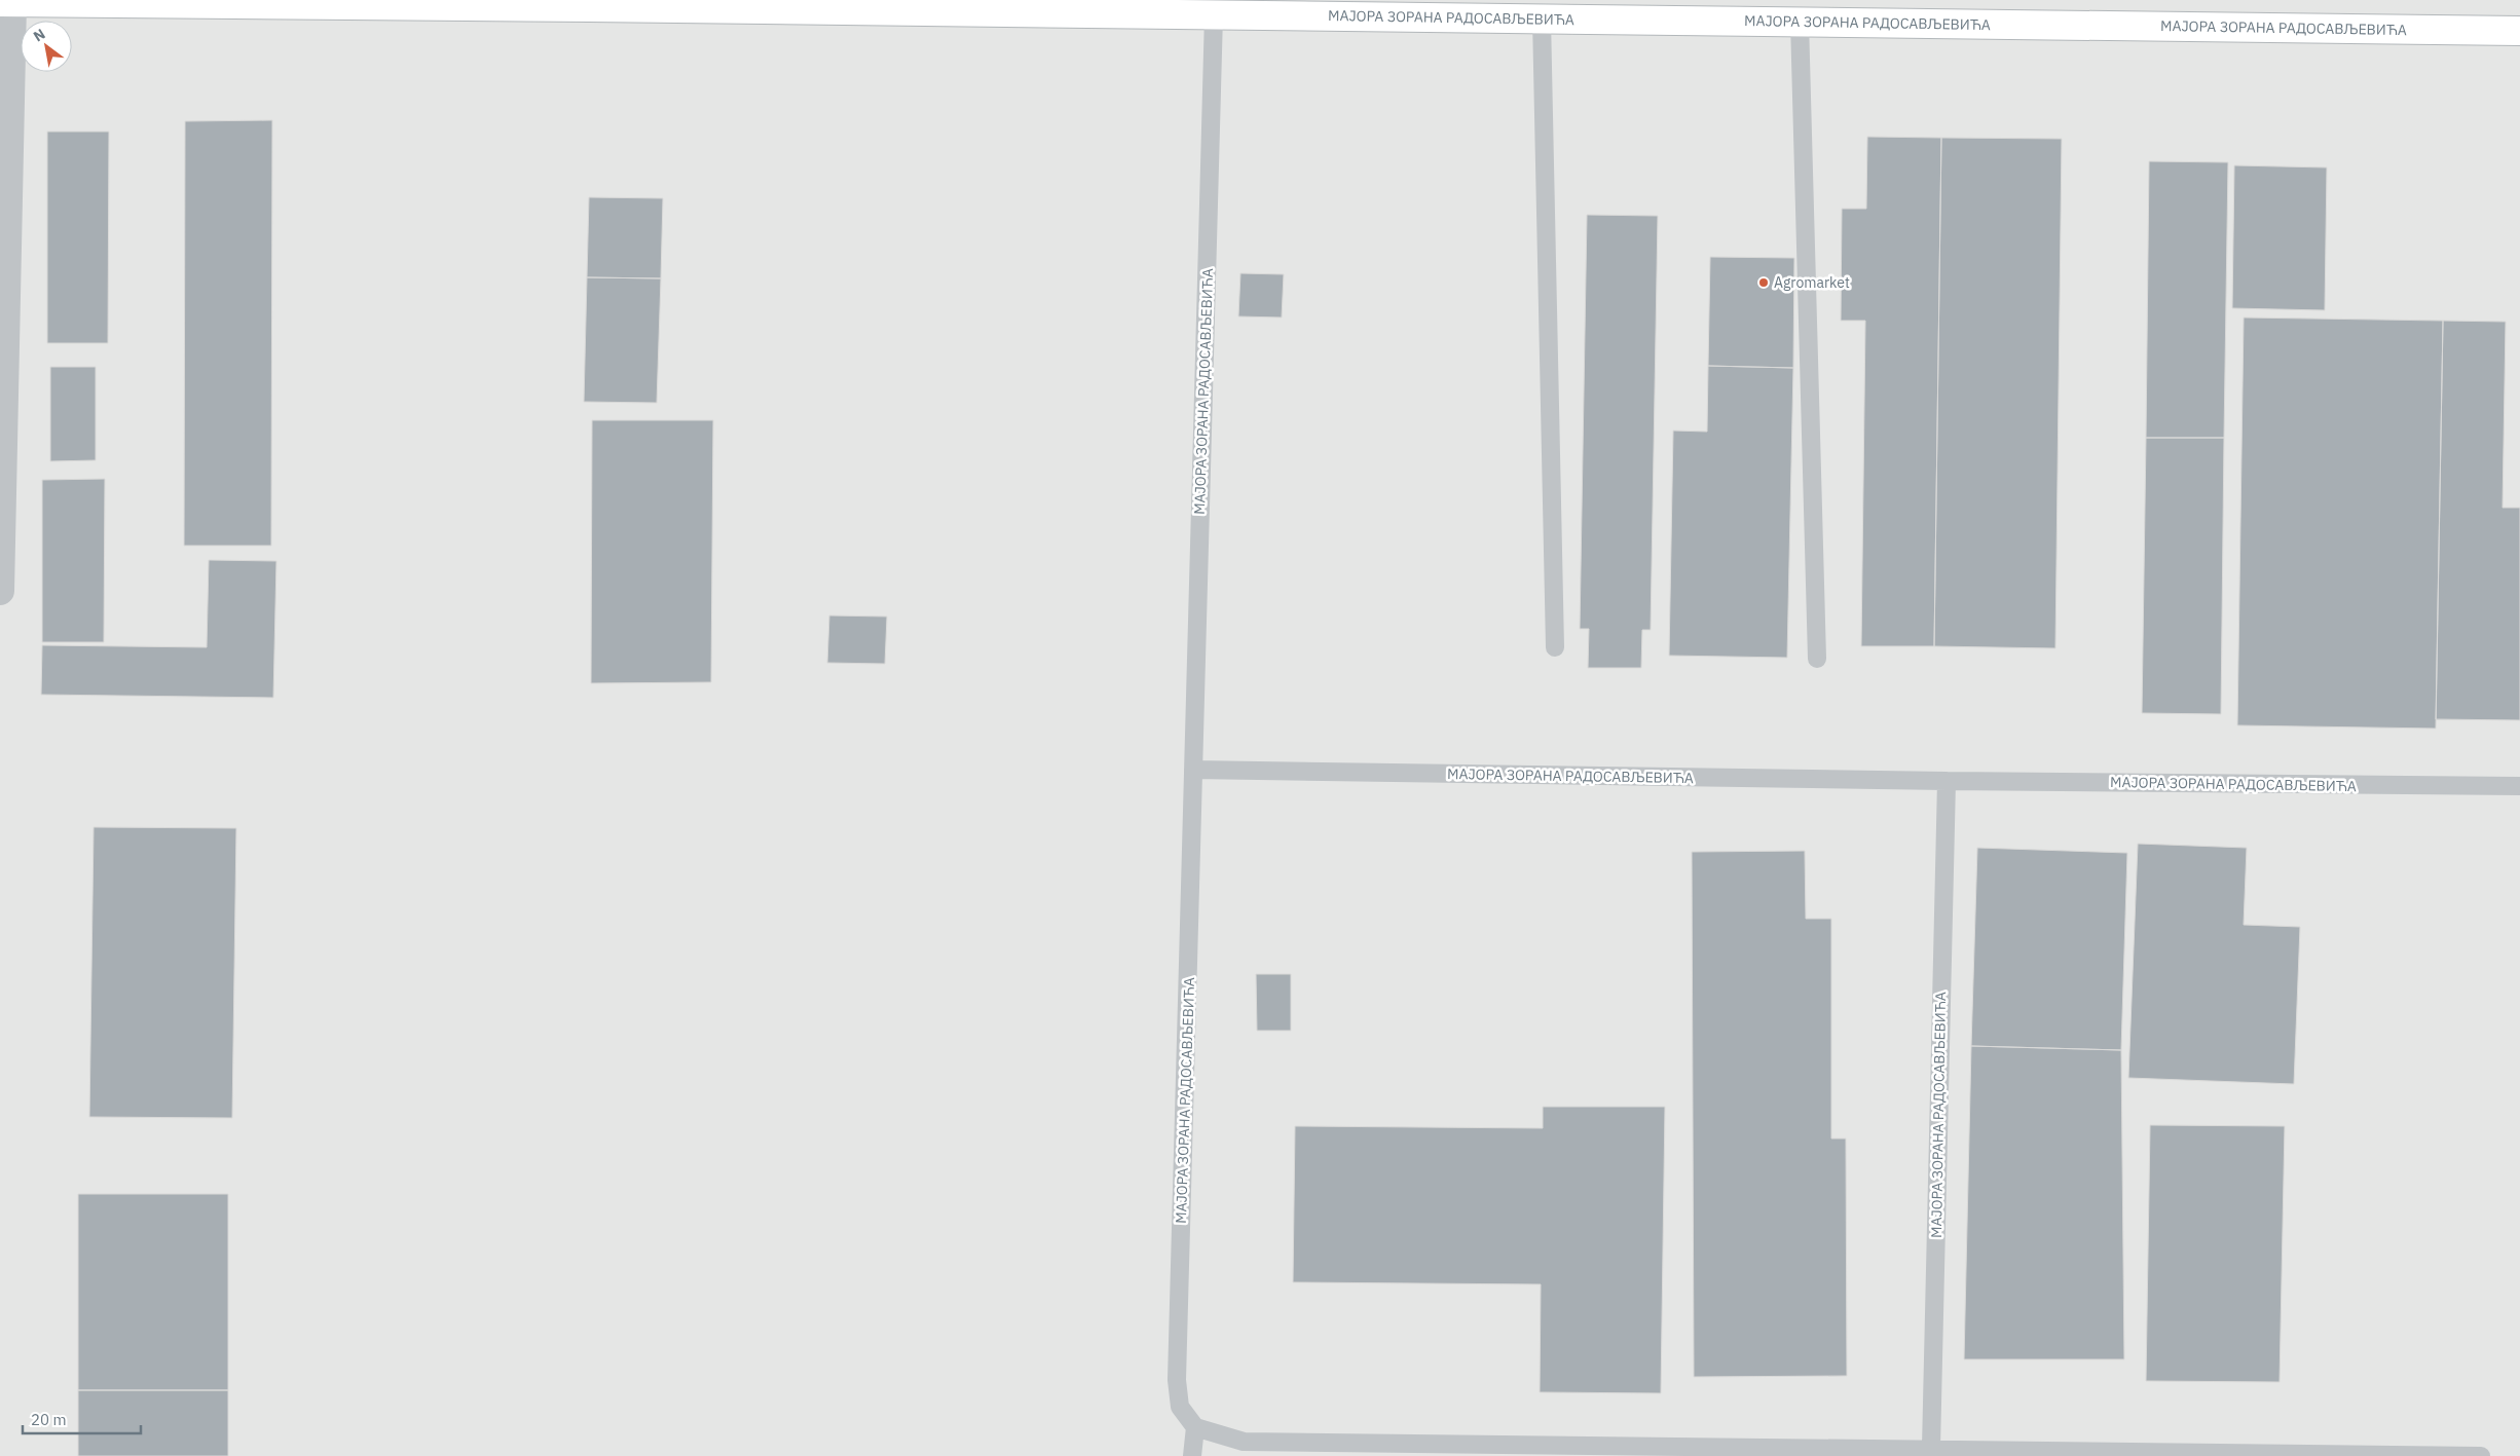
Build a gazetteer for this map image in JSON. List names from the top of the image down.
{
  "streets": {
    "main road": ["МАЈОРА ЗОРАНА РАДОСАВЉЕВИЋА"]
  },
  "places": ["Agromarket"],
  "scale_bar": "20 m",
  "north": "top left"
}
